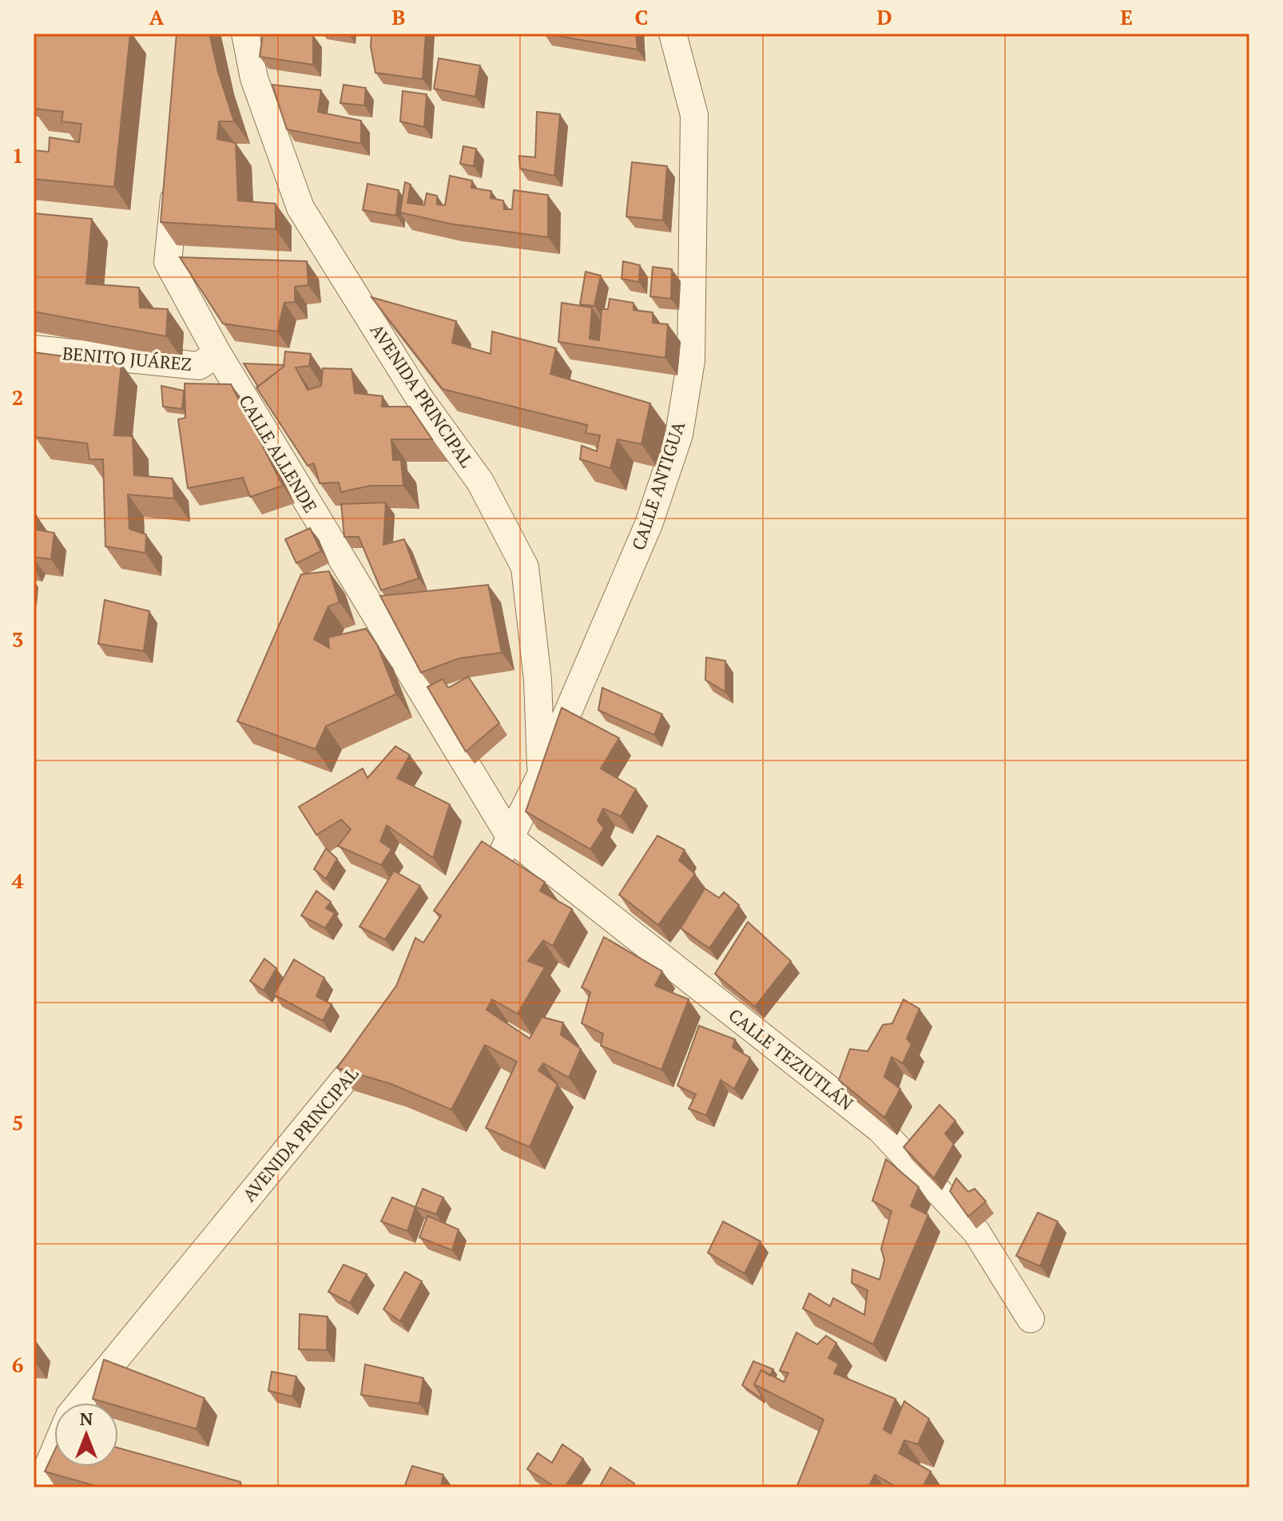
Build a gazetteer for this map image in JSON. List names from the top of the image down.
{
  "streets": {
    "street": [
      "BENITO JUÁREZ",
      "AVENIDA PRINCIPAL",
      "CALLE ALLENDE",
      "CALLE ANTIGUA",
      "CALLE TEZIUTLÁN"
    ]
  },
  "crossings": [
    ["BENITO JUÁREZ", "CALLE ALLENDE"],
    ["AVENIDA PRINCIPAL", "CALLE ANTIGUA"],
    ["CALLE ALLENDE", "CALLE ANTIGUA"],
    ["CALLE ALLENDE", "CALLE TEZIUTLÁN"],
    ["CALLE ANTIGUA", "CALLE TEZIUTLÁN"]
  ],
  "north": "top",
  "grid": {
    "columns": [
      "A",
      "B",
      "C",
      "D",
      "E"
    ],
    "rows": [
      "1",
      "2",
      "3",
      "4",
      "5",
      "6"
    ]
  }
}
